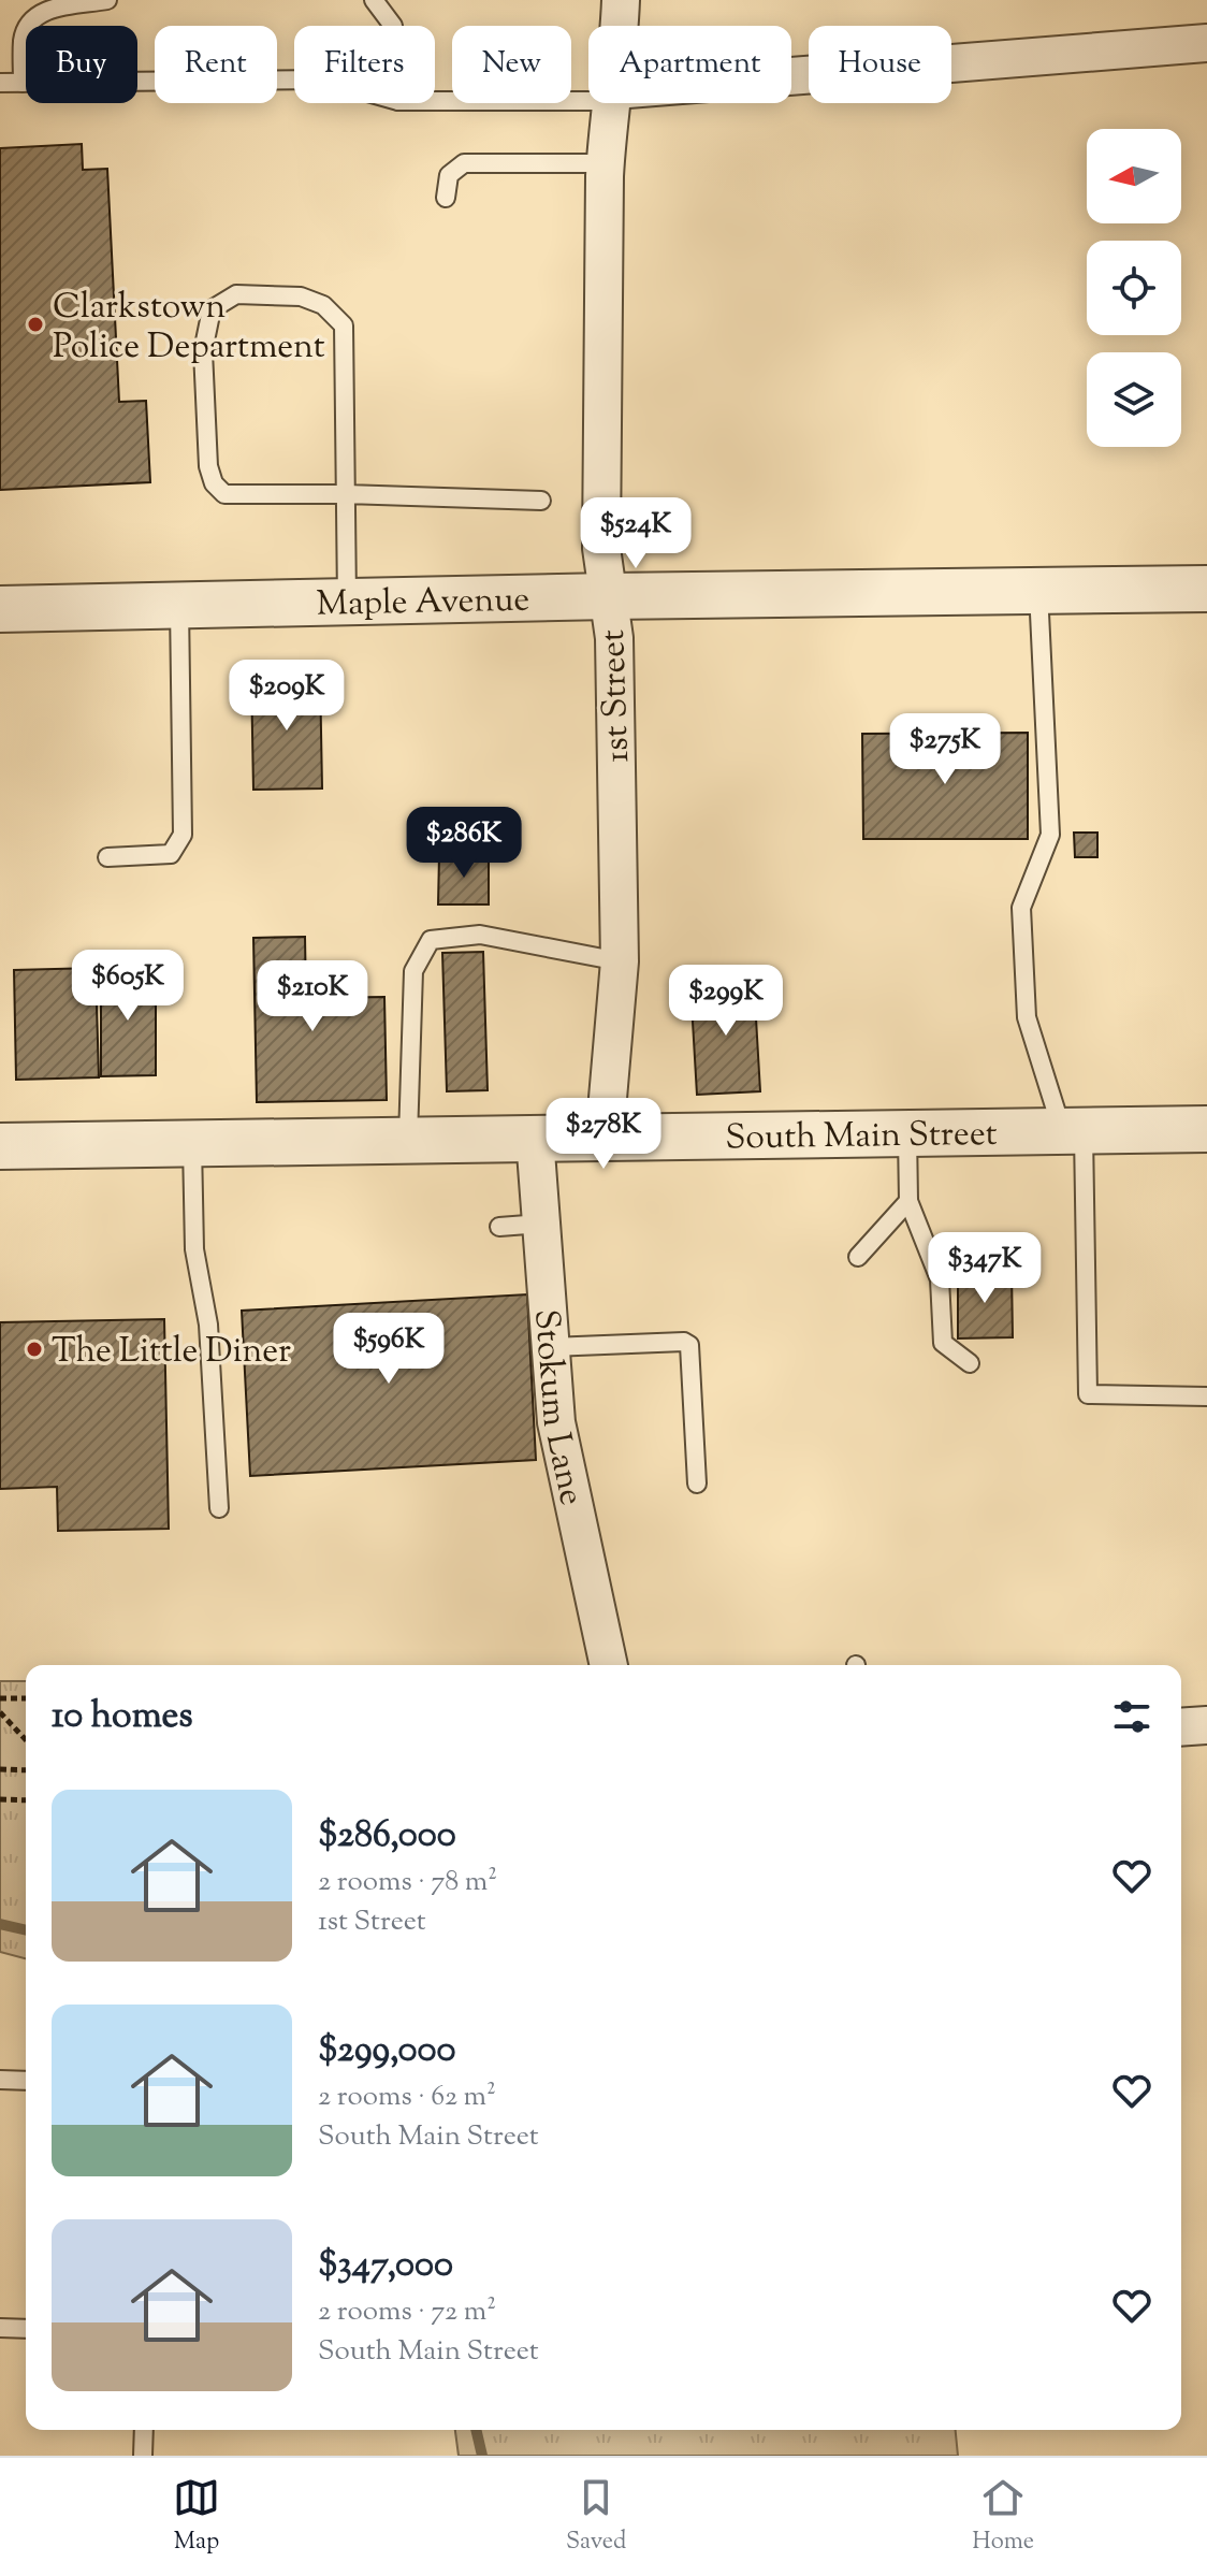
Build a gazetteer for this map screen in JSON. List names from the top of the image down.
{
  "streets": {
    "street": [
      "Maple Avenue",
      "1st Street",
      "South Main Street",
      "Stokum Lane"
    ]
  },
  "crossings": [
    ["Maple Avenue", "1st Street"],
    ["1st Street", "South Main Street"],
    ["South Main Street", "Stokum Lane"]
  ],
  "places": ["Clarkstown Police Department", "The Little Diner"],
  "north": "left",
  "page": {
    "chip": [
      "Buy",
      "Rent",
      "Filters",
      "New",
      "Apartment",
      "House"
    ],
    "price": [
      "$524K",
      "$209K",
      "$275K",
      "$286K",
      "$605K",
      "$210K",
      "$299K",
      "$278K",
      "$347K",
      "$596K"
    ],
    "heading": "10 homes",
    "list": [
      {
        "name": "$286,000",
        "note": "2 rooms · 78 m² · 1st Street"
      },
      {
        "name": "$299,000",
        "note": "2 rooms · 62 m² · South Main Street"
      },
      {
        "name": "$347,000",
        "note": "2 rooms · 72 m² · South Main Street"
      }
    ],
    "tabs": ["Map", "Saved", "Home"]
  }
}
